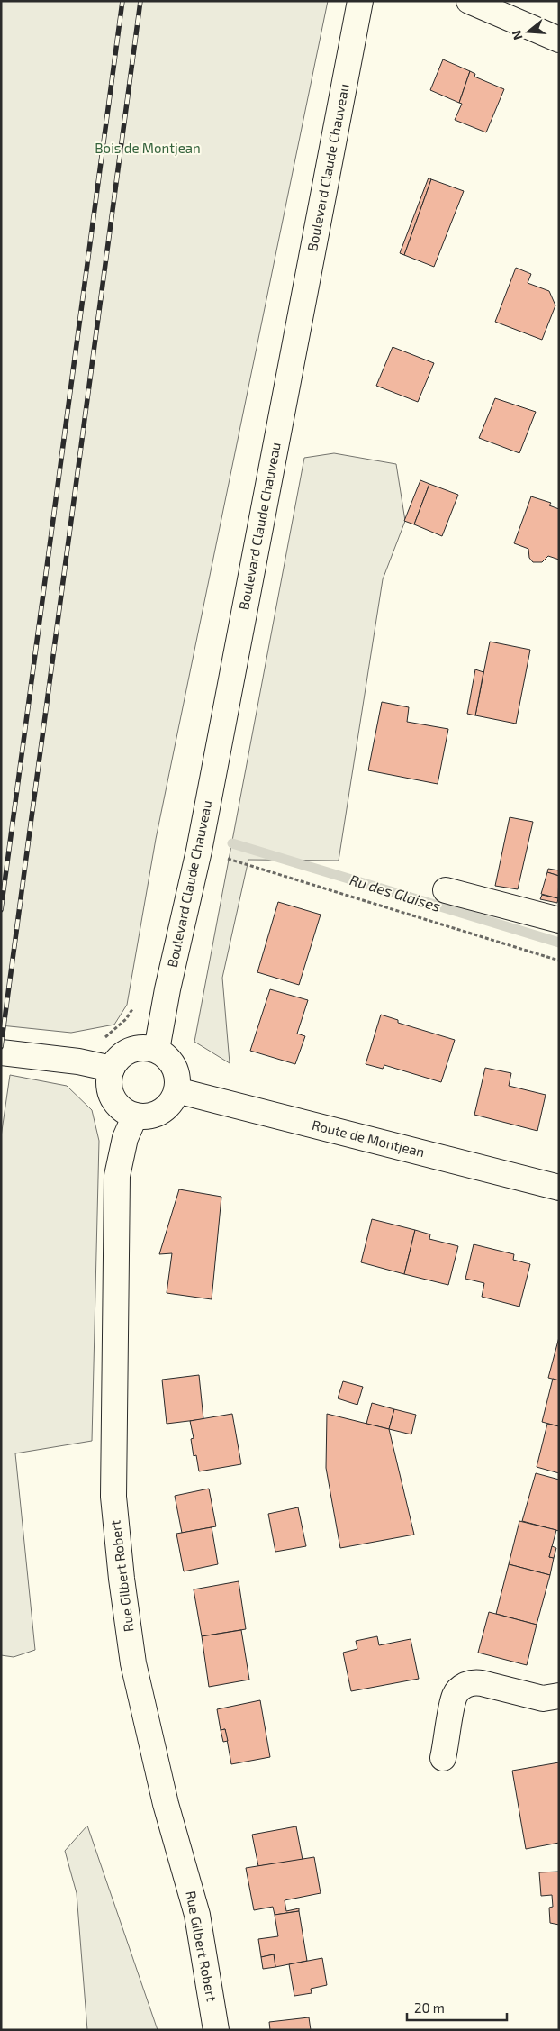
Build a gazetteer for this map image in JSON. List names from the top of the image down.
{
  "streets": {
    "street": ["Boulevard Claude Chauveau", "Route de Montjean", "Rue Gilbert Robert"]
  },
  "crossings": [
    ["Boulevard Claude Chauveau", "Route de Montjean"],
    ["Boulevard Claude Chauveau", "Rue Gilbert Robert"],
    ["Route de Montjean", "Rue Gilbert Robert"]
  ],
  "water": ["Ru des Glaises"],
  "parks": ["Bois de Montjean"],
  "scale_bar": "20 m",
  "north": "left"
}
